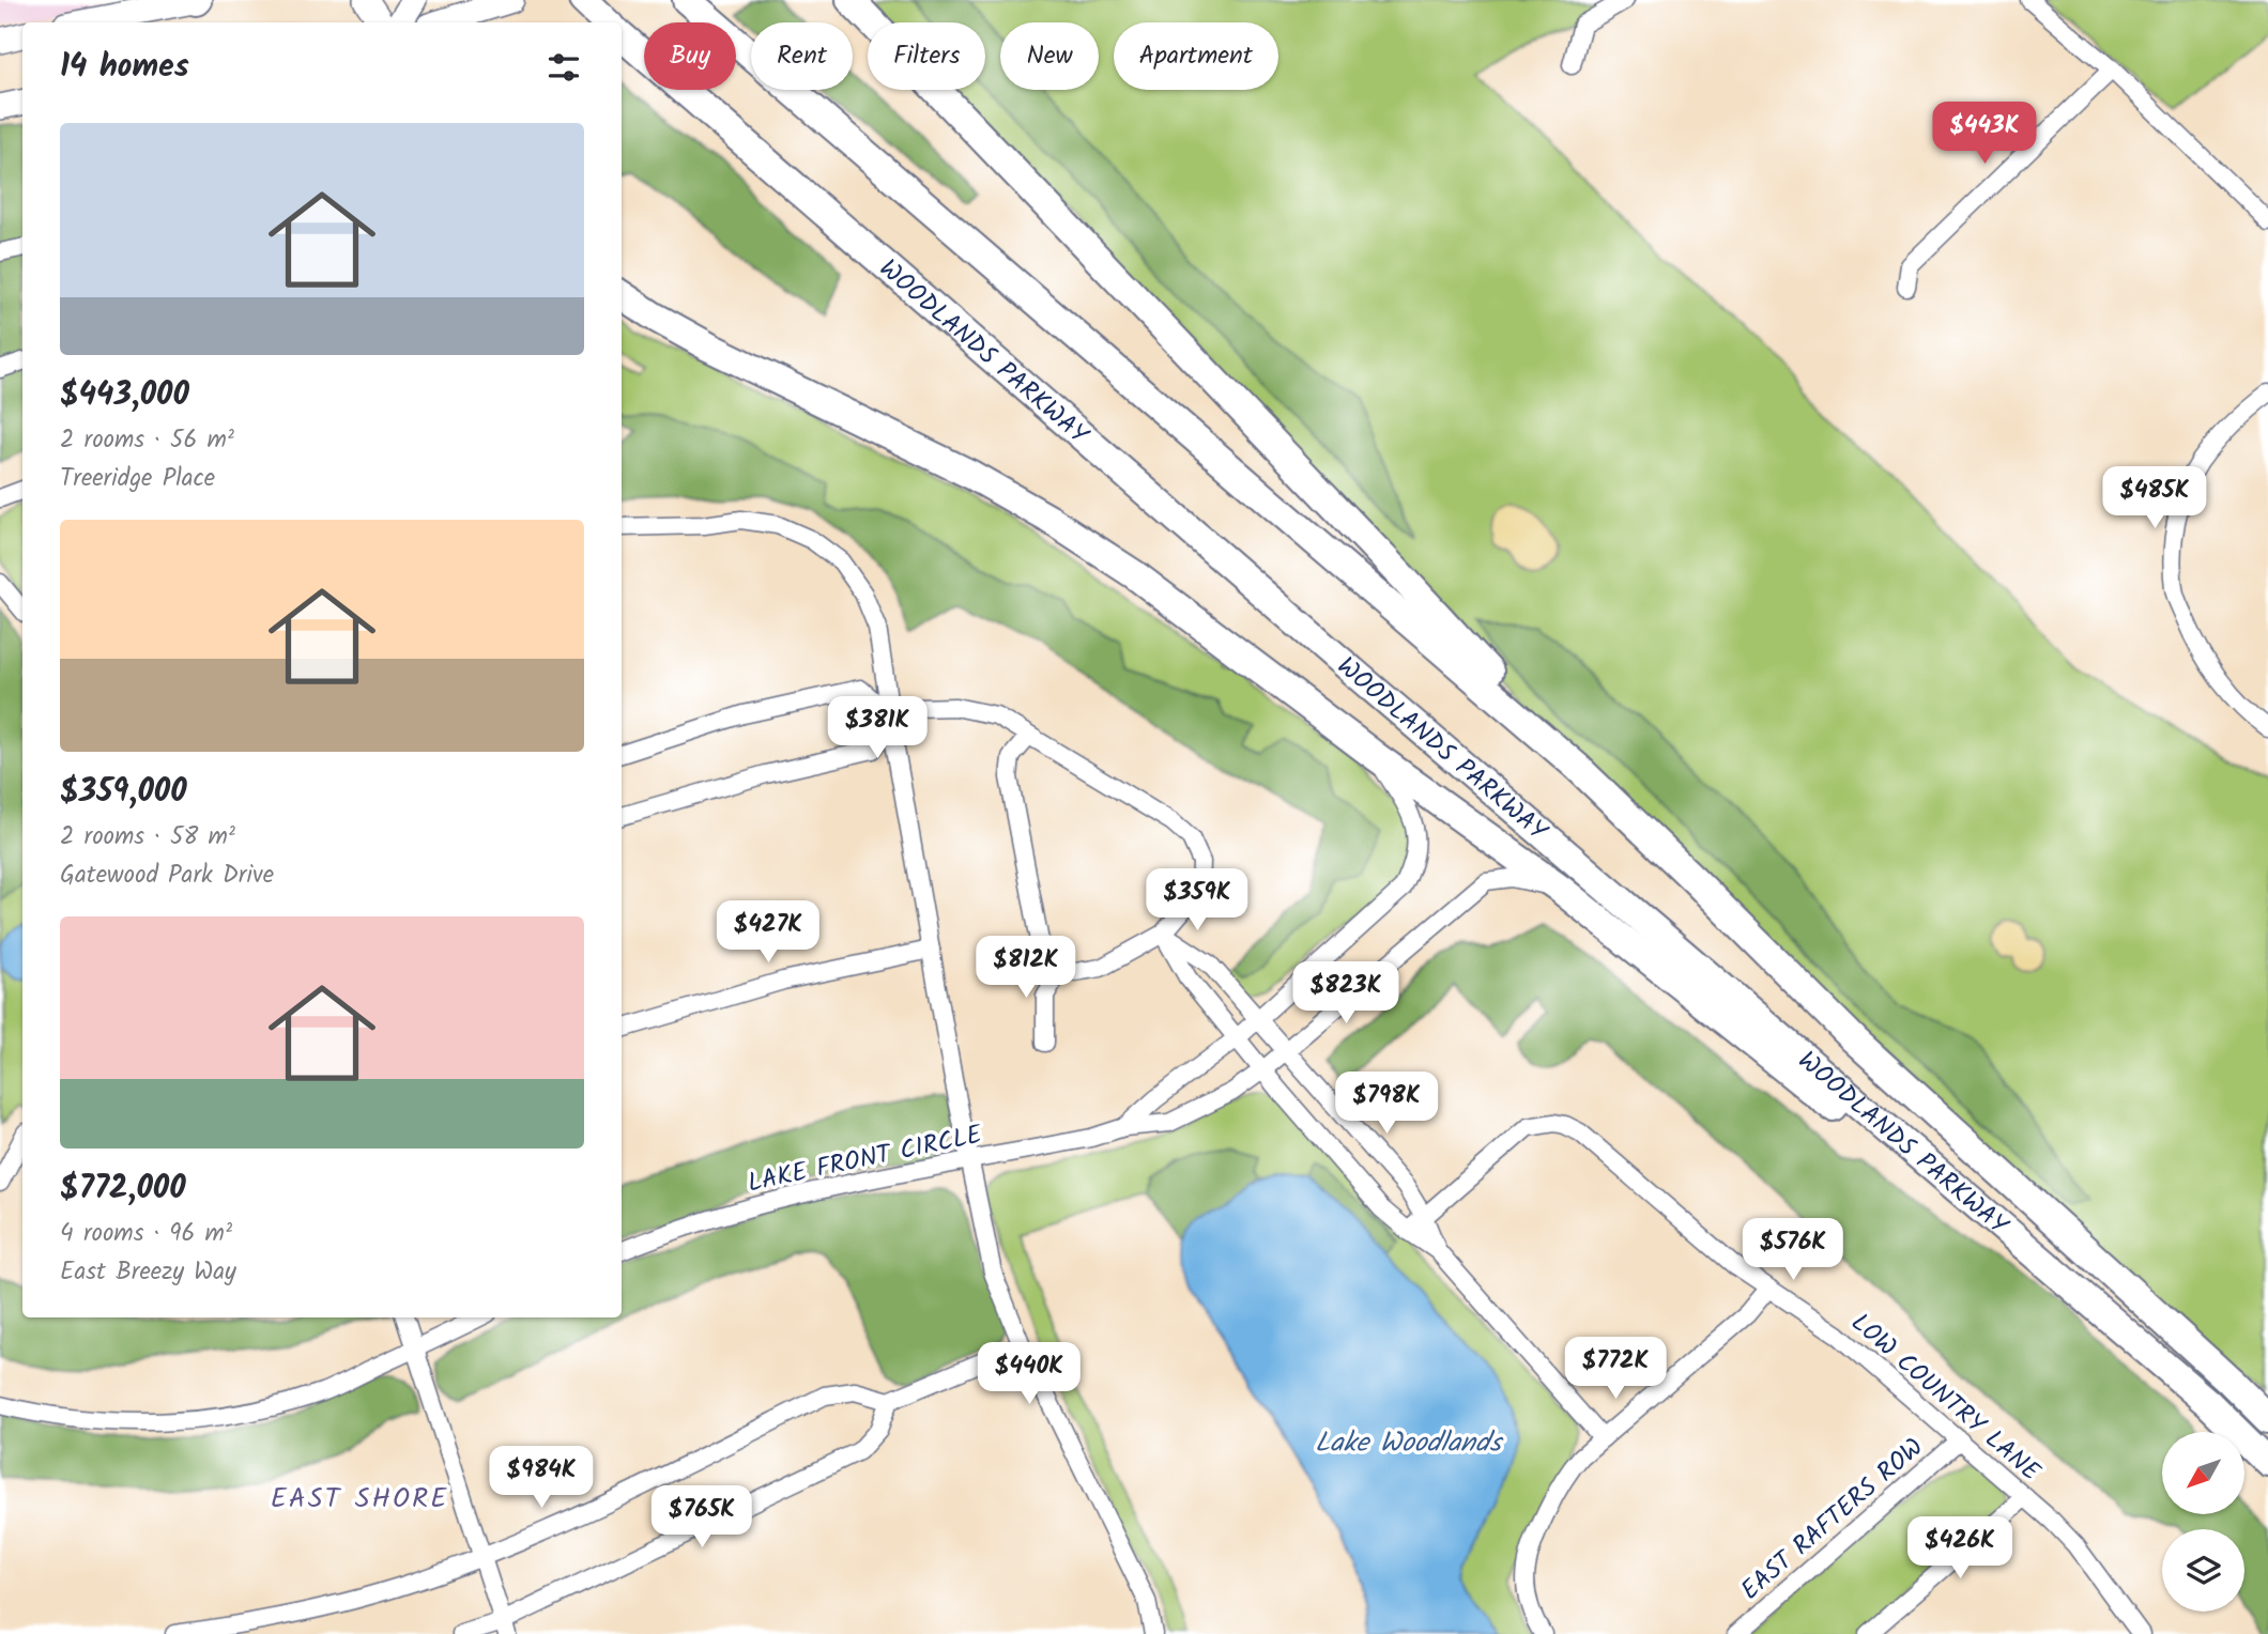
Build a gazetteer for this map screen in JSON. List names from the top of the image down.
{
  "streets": {
    "main road": ["WOODLANDS PARKWAY"],
    "street": ["LAKE FRONT CIRCLE", "LOW COUNTRY LANE", "EAST RAFTERS ROW"]
  },
  "crossings": [
    ["LOW COUNTRY LANE", "EAST RAFTERS ROW"]
  ],
  "districts": ["EAST SHORE"],
  "water": ["Lake Woodlands"],
  "north": "bottom left",
  "page": {
    "chip": [
      "Buy",
      "Rent",
      "Filters",
      "New",
      "Apartment"
    ],
    "heading": "14 homes",
    "price": [
      "$443K",
      "$485K",
      "$381K",
      "$359K",
      "$427K",
      "$812K",
      "$823K",
      "$798K",
      "$576K",
      "$772K",
      "$440K",
      "$984K",
      "$765K",
      "$426K"
    ],
    "list": [
      {
        "name": "$443,000",
        "note": "2 rooms · 56 m² · Treeridge Place"
      },
      {
        "name": "$359,000",
        "note": "2 rooms · 58 m² · Gatewood Park Drive"
      },
      {
        "name": "$772,000",
        "note": "4 rooms · 96 m² · East Breezy Way"
      }
    ]
  }
}
